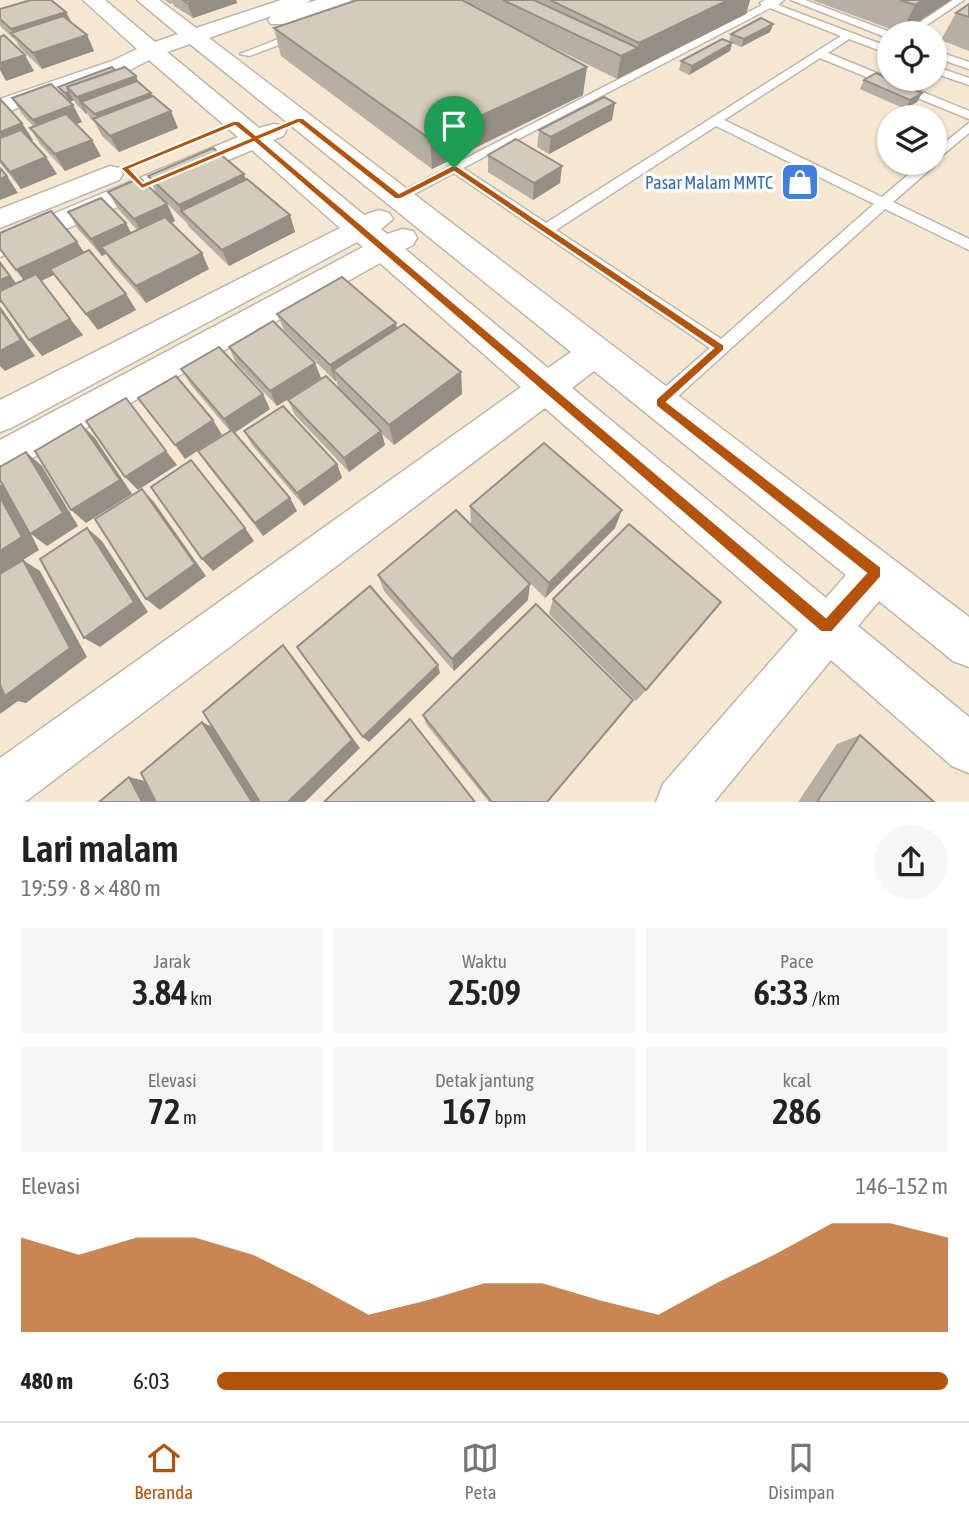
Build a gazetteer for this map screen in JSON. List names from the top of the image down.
{
  "places": {
    "shop": ["Pasar Malam MMTC"]
  },
  "page": {
    "heading": ["Lari malam", "19:59 · 8 × 480 m"],
    "stats": [
      ["Jarak", "3.84 km"],
      ["Waktu", "25:09"],
      ["Pace", "6:33 /km"],
      ["Elevasi", "72 m"],
      ["Detak jantung", "167 bpm"],
      ["kcal", "286"]
    ],
    "chart": ["Elevasi", "146–152 m"],
    "list": [
      {
        "name": "480 m",
        "note": "6:03"
      }
    ],
    "tabs": ["Beranda", "Peta", "Disimpan"]
  }
}
